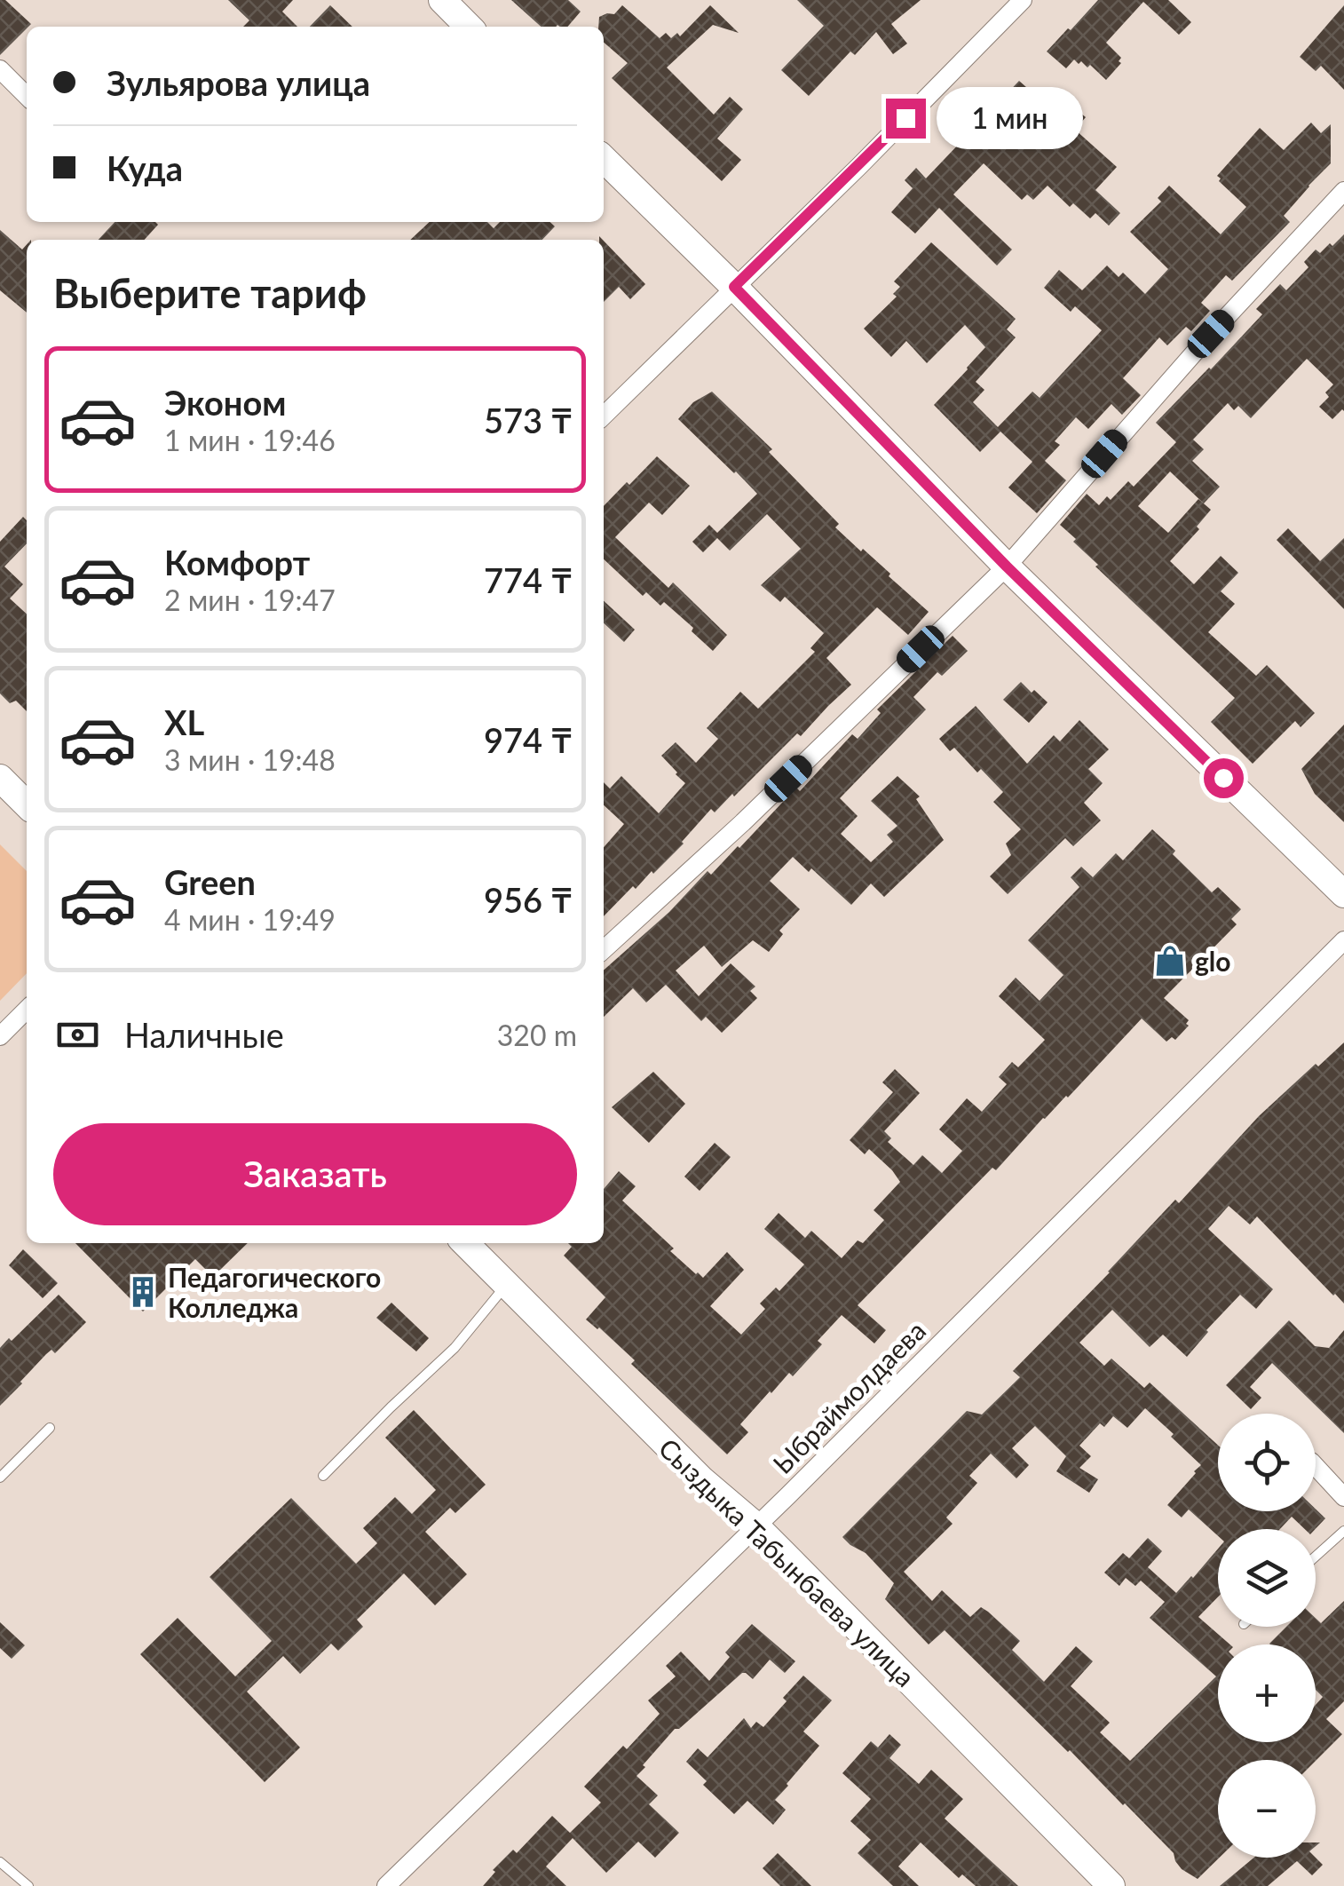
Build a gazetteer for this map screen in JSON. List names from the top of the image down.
{
  "streets": {
    "street": ["Ыбраймолдаева", "Сыздыка Табынбаева улица"]
  },
  "crossings": [
    ["Ыбраймолдаева", "Сыздыка Табынбаева улица"]
  ],
  "places": {
    "shop": ["glo"],
    "building": ["Педагогического Колледжа"]
  },
  "page": {
    "banner": ["Зульярова улица", "Куда"],
    "bubble": "1 мин",
    "heading": "Выберите тариф",
    "list": [
      {
        "name": "Эконом",
        "note": "1 мин · 19:46",
        "value": "573 ₸"
      },
      {
        "name": "Комфорт",
        "note": "2 мин · 19:47",
        "value": "774 ₸"
      },
      {
        "name": "XL",
        "note": "3 мин · 19:48",
        "value": "974 ₸"
      },
      {
        "name": "Green",
        "note": "4 мин · 19:49",
        "value": "956 ₸"
      }
    ],
    "pay": ["Наличные", "320 m"],
    "buttons": "Заказать",
    "map_buttons": ["+", "−"]
  }
}
